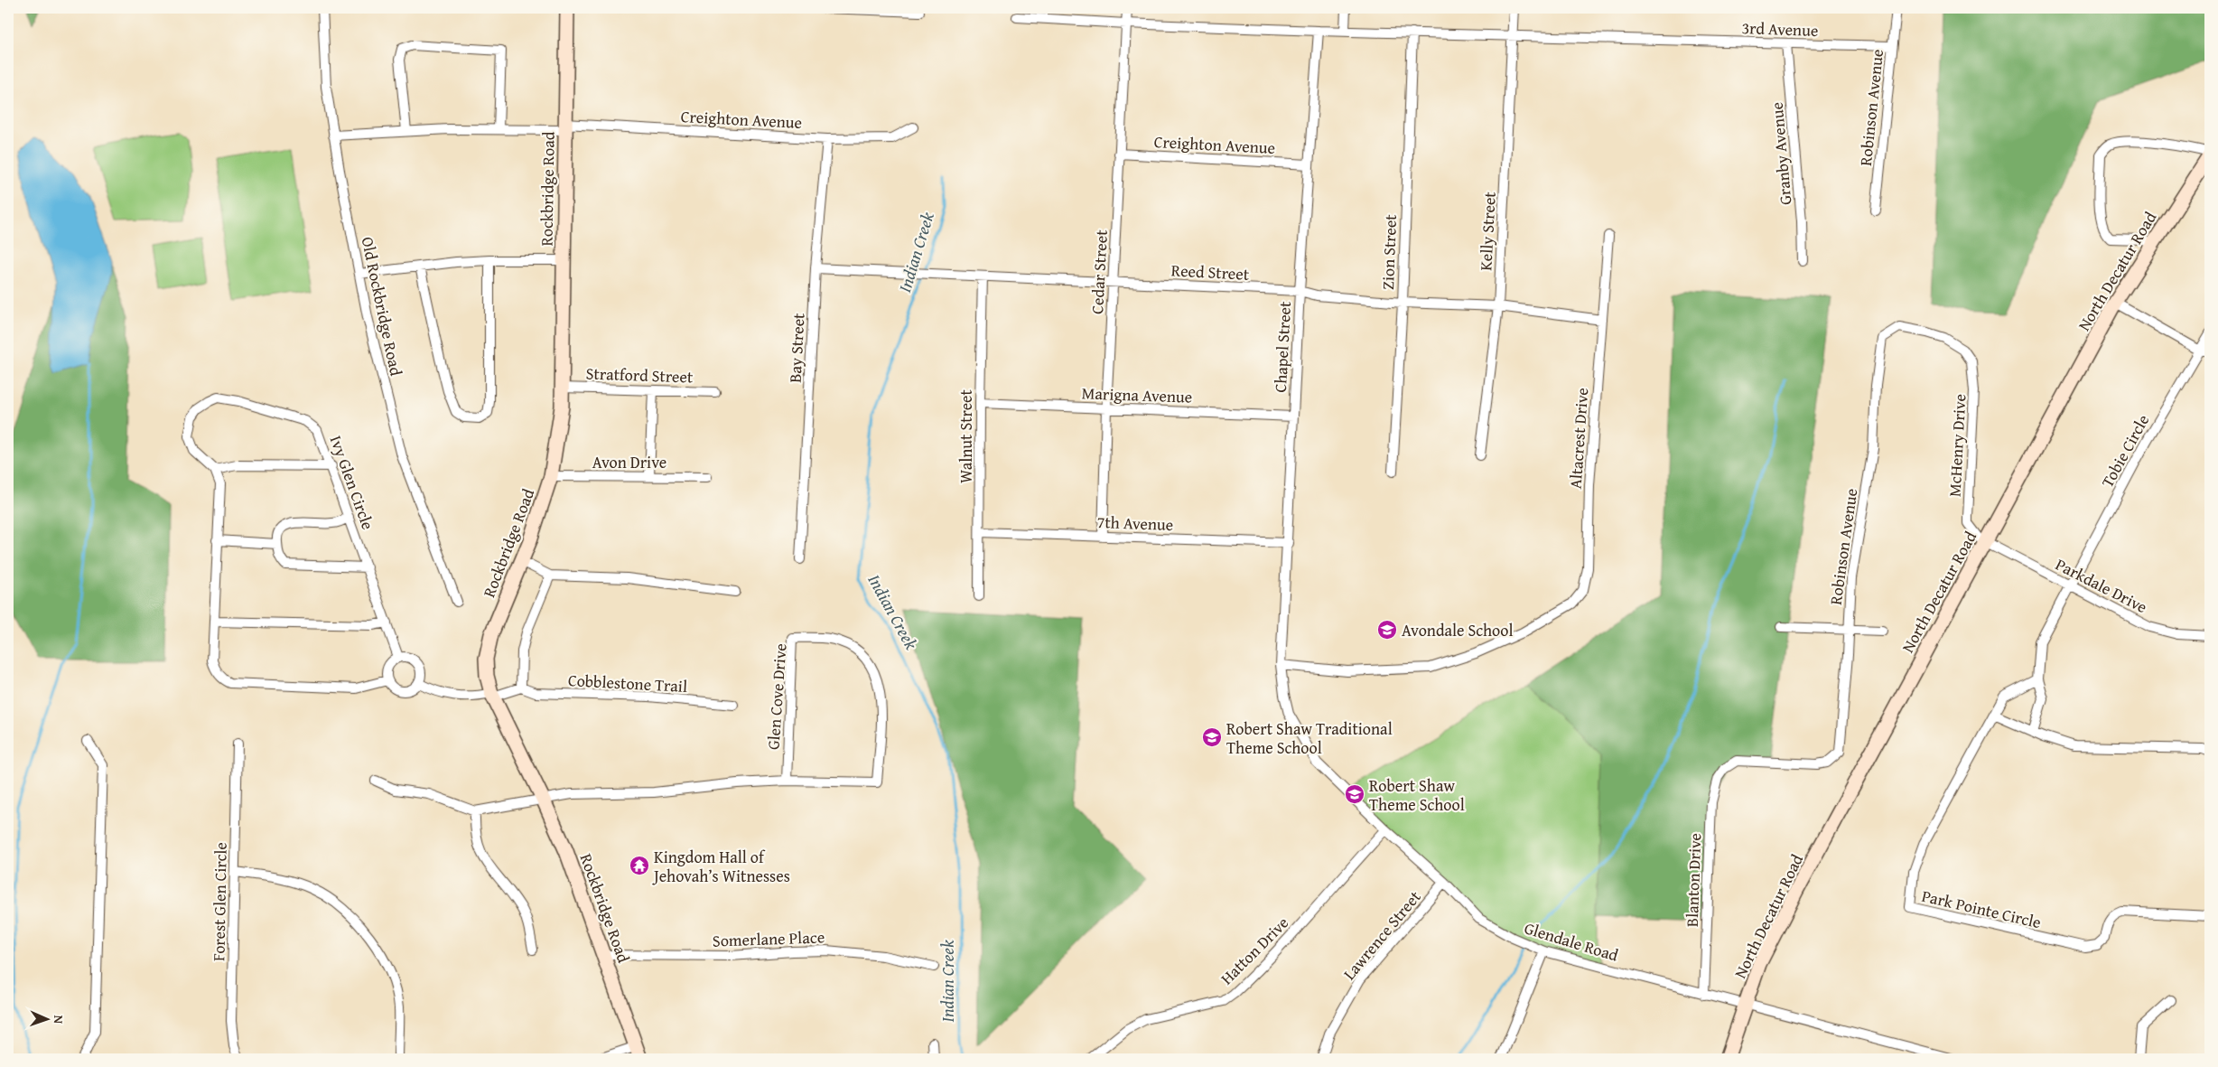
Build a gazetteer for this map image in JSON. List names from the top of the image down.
{
  "streets": {
    "street": [
      "3rd Avenue",
      "Robinson Avenue",
      "Creighton Avenue",
      "Granby Avenue",
      "Rockbridge Road",
      "Kelly Street",
      "Zion Street",
      "North Decatur Road",
      "Cedar Street",
      "Reed Street",
      "Old Rockbridge Road",
      "Chapel Street",
      "Bay Street",
      "Stratford Street",
      "Marigna Avenue",
      "Walnut Street",
      "Altacrest Drive",
      "McHenry Drive",
      "Tobie Circle",
      "Avon Drive",
      "Ivy Glen Circle",
      "7th Avenue",
      "Parkdale Drive",
      "Cobblestone Trail",
      "Glen Cove Drive",
      "Blanton Drive",
      "Forest Glen Circle",
      "Park Pointe Circle",
      "Lawrence Street",
      "Somerlane Place",
      "Glendale Road",
      "Hatton Drive"
    ]
  },
  "crossings": [
    ["3rd Avenue", "Robinson Avenue"],
    ["3rd Avenue", "Granby Avenue"],
    ["3rd Avenue", "Kelly Street"],
    ["3rd Avenue", "Zion Street"],
    ["3rd Avenue", "Cedar Street"],
    ["3rd Avenue", "Chapel Street"],
    ["Robinson Avenue", "McHenry Drive"],
    ["Robinson Avenue", "Blanton Drive"],
    ["Creighton Avenue", "Rockbridge Road"],
    ["Creighton Avenue", "Cedar Street"],
    ["Creighton Avenue", "Old Rockbridge Road"],
    ["Creighton Avenue", "Chapel Street"],
    ["Creighton Avenue", "Bay Street"],
    ["Rockbridge Road", "Stratford Street"],
    ["Rockbridge Road", "Avon Drive"],
    ["Rockbridge Road", "Glen Cove Drive"],
    ["Rockbridge Road", "Somerlane Place"],
    ["Kelly Street", "Reed Street"],
    ["Zion Street", "Reed Street"],
    ["North Decatur Road", "McHenry Drive"],
    ["North Decatur Road", "Parkdale Drive"],
    ["North Decatur Road", "Glendale Road"],
    ["Cedar Street", "Reed Street"],
    ["Cedar Street", "Marigna Avenue"],
    ["Cedar Street", "7th Avenue"],
    ["Reed Street", "Chapel Street"],
    ["Reed Street", "Bay Street"],
    ["Reed Street", "Walnut Street"],
    ["Reed Street", "Altacrest Drive"],
    ["Chapel Street", "Marigna Avenue"],
    ["Chapel Street", "Altacrest Drive"],
    ["Chapel Street", "7th Avenue"],
    ["Chapel Street", "Glendale Road"],
    ["Marigna Avenue", "Walnut Street"],
    ["Walnut Street", "7th Avenue"],
    ["Altacrest Drive", "Glendale Road"],
    ["McHenry Drive", "Parkdale Drive"],
    ["Tobie Circle", "Parkdale Drive"],
    ["Blanton Drive", "Glendale Road"],
    ["Lawrence Street", "Glendale Road"],
    ["Glendale Road", "Hatton Drive"]
  ],
  "water": ["Indian Creek"],
  "places": {
    "school or university": ["Avondale School", "Robert Shaw Traditional Theme School", "Robert Shaw Theme School"],
    "temple": ["Kingdom Hall of Jehovah’s Witnesses"]
  },
  "north": "right"
}
